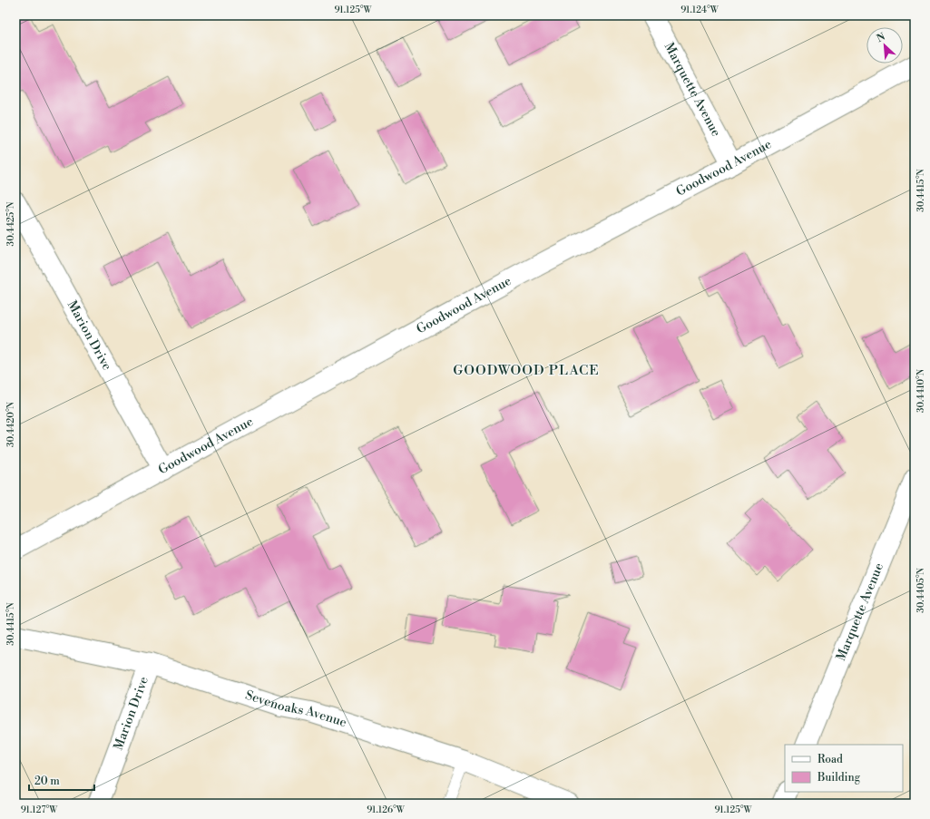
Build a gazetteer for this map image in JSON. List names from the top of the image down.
{
  "streets": {
    "street": [
      "Marquette Avenue",
      "Goodwood Avenue",
      "Marion Drive",
      "Sevenoaks Avenue"
    ]
  },
  "crossings": [
    ["Marquette Avenue", "Goodwood Avenue"],
    ["Goodwood Avenue", "Marion Drive"],
    ["Marion Drive", "Sevenoaks Avenue"]
  ],
  "districts": ["GOODWOOD PLACE"],
  "legend": ["Road", "Building"],
  "scale_bar": "20 m",
  "north": "top left",
  "coordinates": [
    "91.125°W",
    "91.124°W",
    "30.4415°N",
    "30.4425°N",
    "30.4410°N",
    "30.4420°N",
    "30.4405°N",
    "91.127°W",
    "91.126°W"
  ]
}
